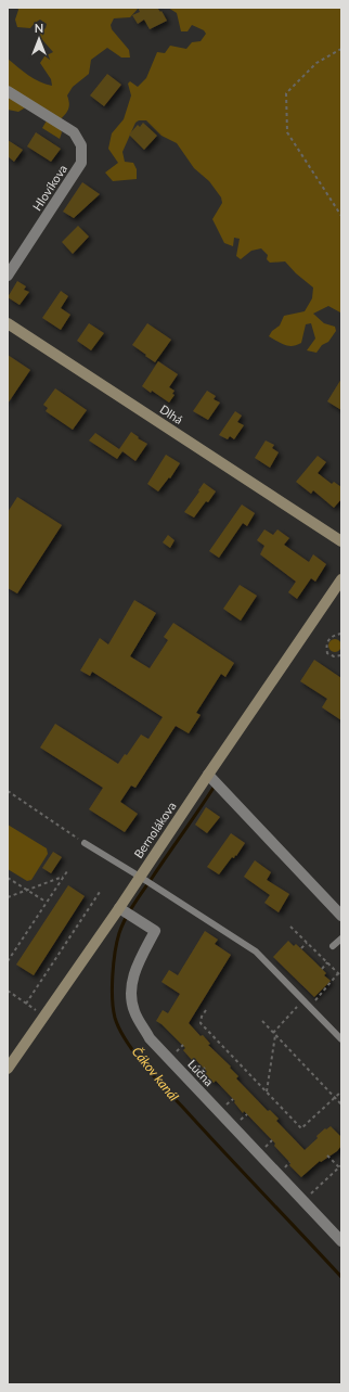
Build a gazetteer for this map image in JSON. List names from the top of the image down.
{
  "streets": {
    "street": [
      "Hlovíkova",
      "Dlhá",
      "Bernolákova",
      "Lúčna"
    ]
  },
  "crossings": [
    ["Bernolákova", "Lúčna"]
  ],
  "water": ["Čákov kanál"],
  "north": "top"
}
